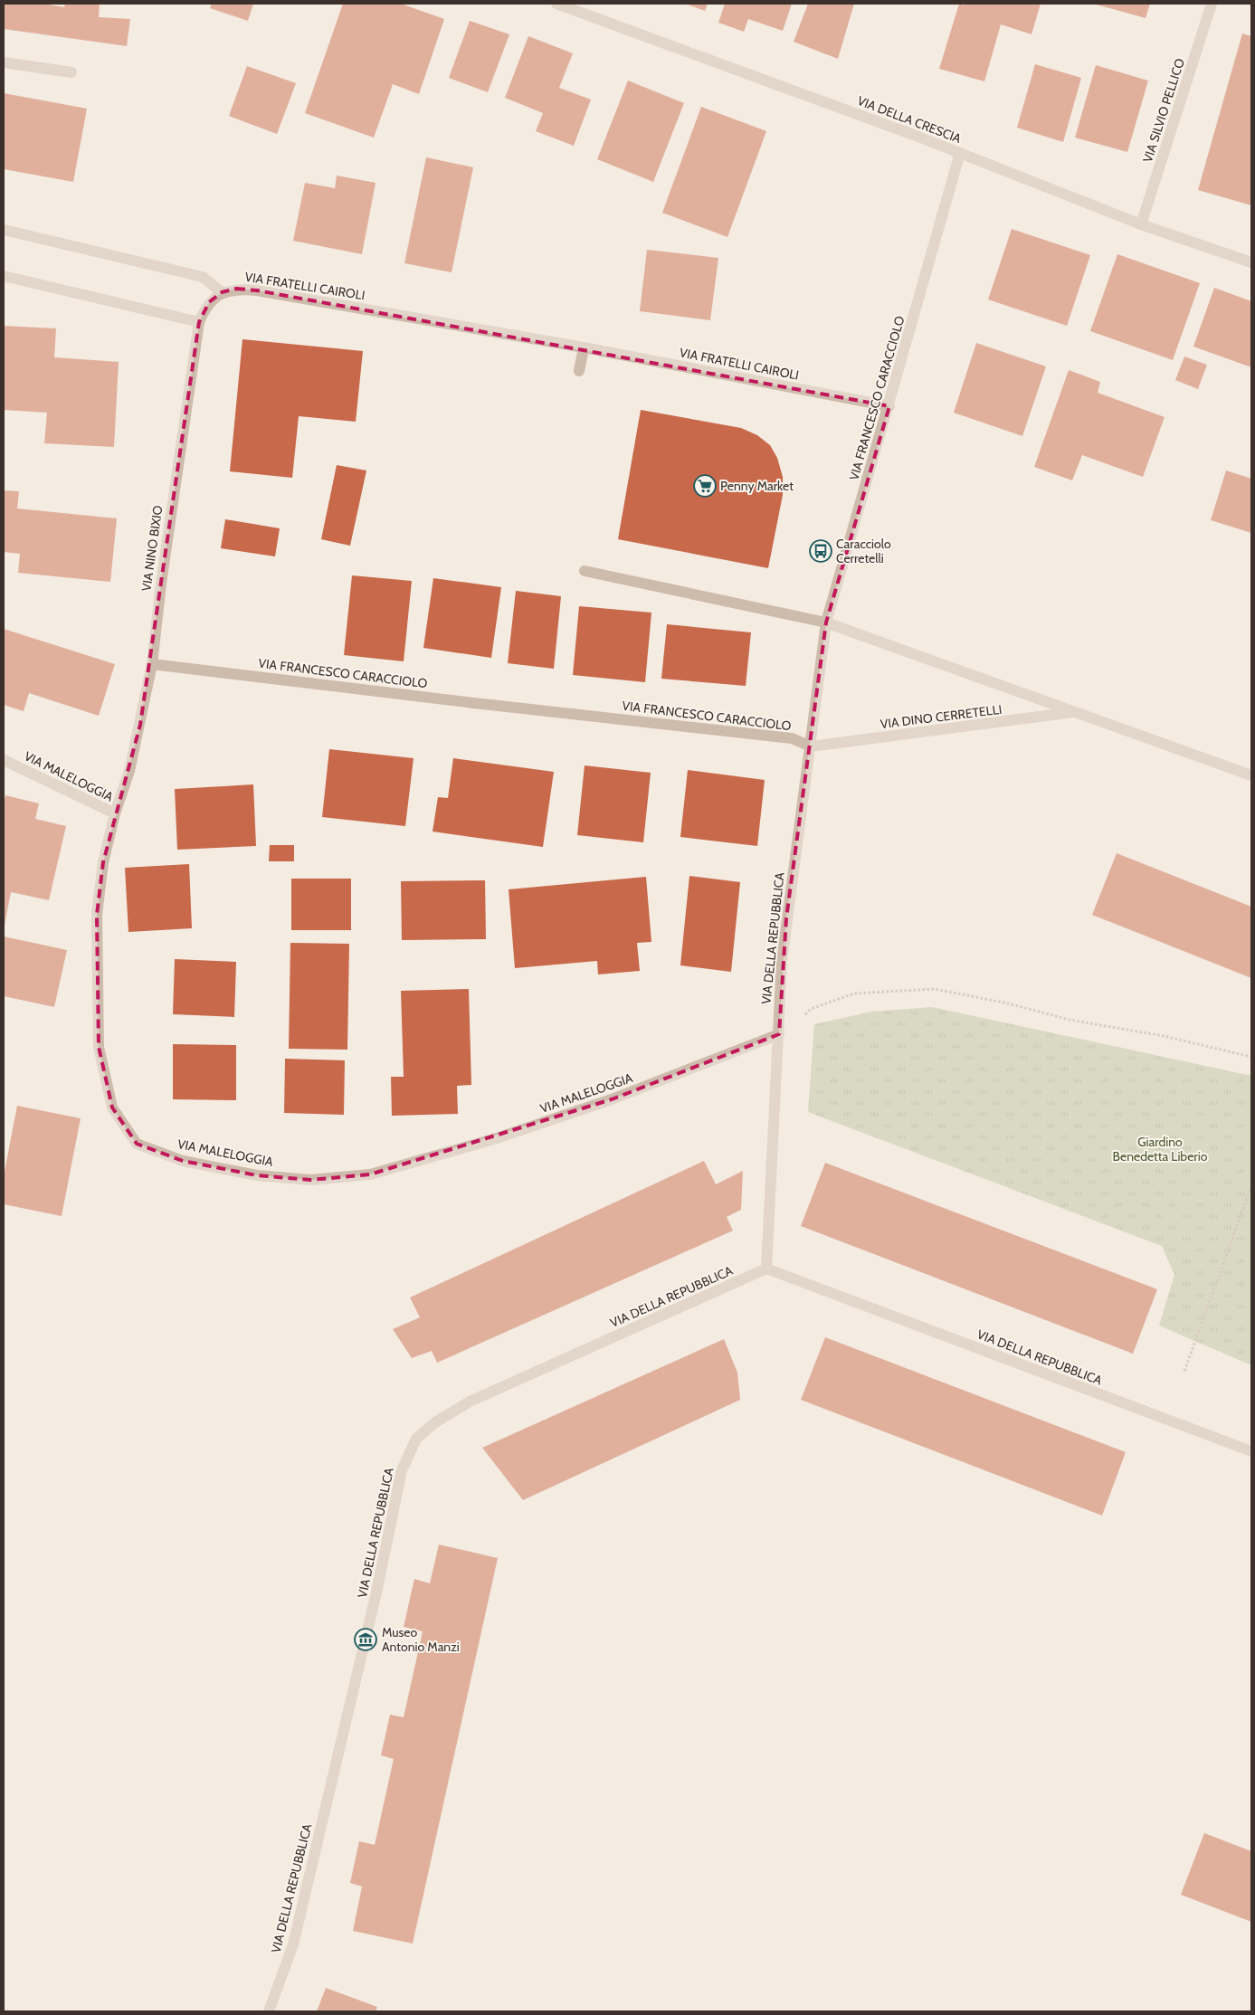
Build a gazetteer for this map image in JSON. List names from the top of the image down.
{
  "streets": {
    "street": [
      "VIA SILVIO PELLICO",
      "VIA DELLA CRESCIA",
      "VIA FRATELLI CAIROLI",
      "VIA FRANCESCO CARACCIOLO",
      "VIA NINO BIXIO",
      "VIA DINO CERRETELLI",
      "VIA MALELOGGIA",
      "VIA DELLA REPUBBLICA"
    ]
  },
  "crossings": [
    ["VIA SILVIO PELLICO", "VIA DELLA CRESCIA"],
    ["VIA DELLA CRESCIA", "VIA FRANCESCO CARACCIOLO"],
    ["VIA FRATELLI CAIROLI", "VIA FRANCESCO CARACCIOLO"],
    ["VIA FRATELLI CAIROLI", "VIA NINO BIXIO"],
    ["VIA FRANCESCO CARACCIOLO", "VIA NINO BIXIO"],
    ["VIA FRANCESCO CARACCIOLO", "VIA DINO CERRETELLI"],
    ["VIA FRANCESCO CARACCIOLO", "VIA DELLA REPUBBLICA"],
    ["VIA NINO BIXIO", "VIA MALELOGGIA"],
    ["VIA DINO CERRETELLI", "VIA DELLA REPUBBLICA"],
    ["VIA MALELOGGIA", "VIA DELLA REPUBBLICA"]
  ],
  "parks": ["Giardino Benedetta Liberio"],
  "places": {
    "supermarket": ["Penny Market"],
    "bus stop": ["Caracciolo Cerretelli"],
    "museum": ["Museo Antonio Manzi"]
  }
}
